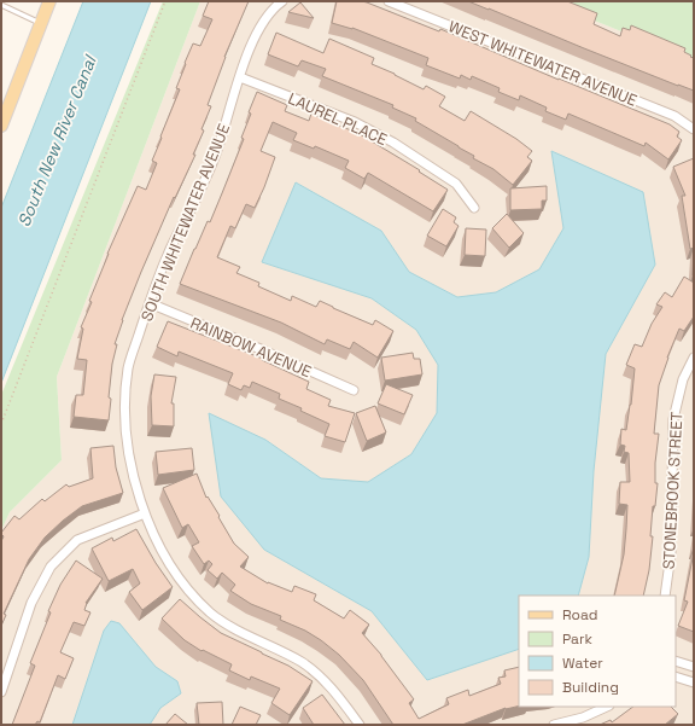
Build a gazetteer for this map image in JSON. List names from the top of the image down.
{
  "streets": {
    "street": [
      "WEST WHITEWATER AVENUE",
      "LAUREL PLACE",
      "SOUTH WHITEWATER AVENUE",
      "RAINBOW AVENUE",
      "STONEBROOK STREET"
    ]
  },
  "crossings": [
    ["LAUREL PLACE", "SOUTH WHITEWATER AVENUE"],
    ["SOUTH WHITEWATER AVENUE", "RAINBOW AVENUE"]
  ],
  "water": ["South New River Canal"],
  "legend": [
    "Road",
    "Park",
    "Water",
    "Building"
  ]
}
